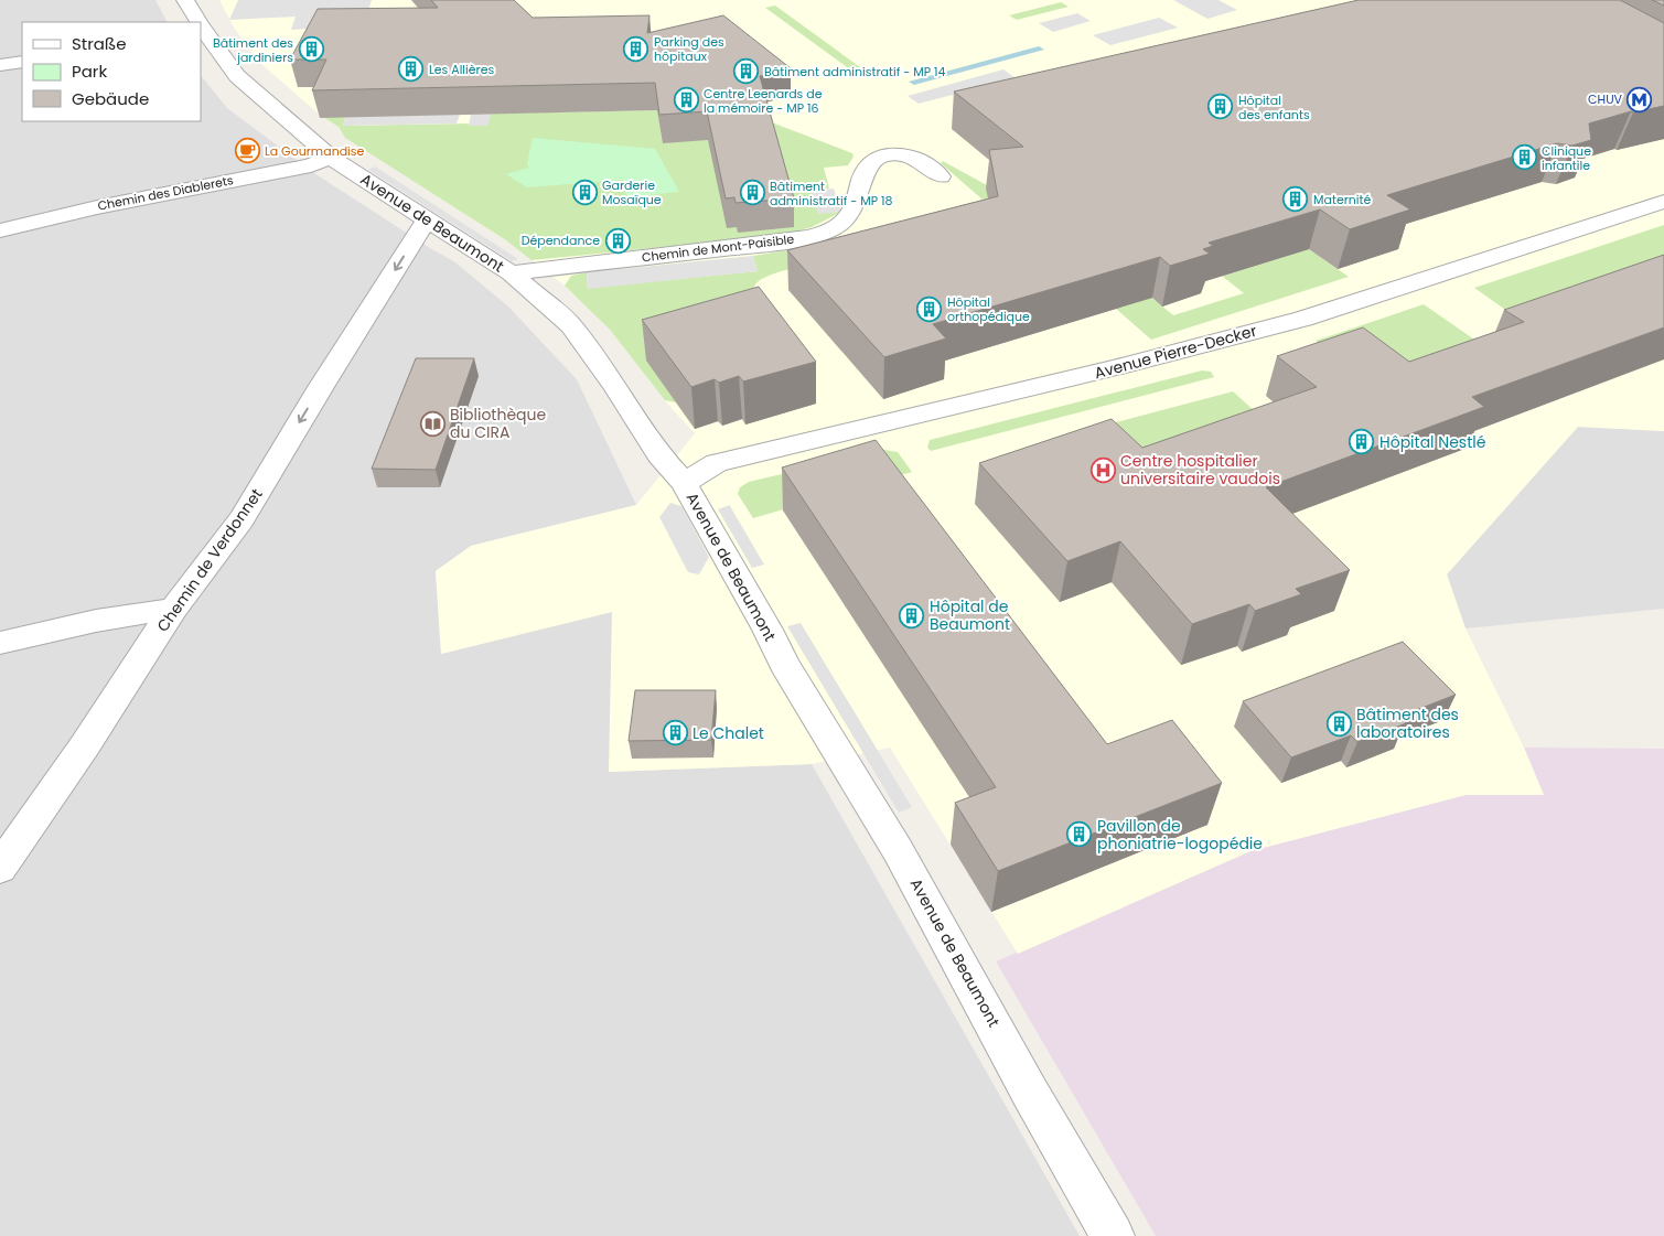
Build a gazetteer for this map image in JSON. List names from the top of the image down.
{
  "streets": {
    "street": [
      "Chemin des Diablerets",
      "Avenue de Beaumont",
      "Chemin de Mont-Paisible",
      "Avenue Pierre-Decker",
      "Chemin de Verdonnet"
    ]
  },
  "crossings": [
    ["Chemin des Diablerets", "Avenue de Beaumont"],
    ["Avenue de Beaumont", "Chemin de Mont-Paisible"],
    ["Avenue de Beaumont", "Avenue Pierre-Decker"],
    ["Avenue de Beaumont", "Chemin de Verdonnet"]
  ],
  "one_way": ["Chemin de Verdonnet"],
  "places": {
    "building": [
      "Parking des hôpitaux",
      "Bâtiment des jardiniers",
      "Les Allières",
      "Bâtiment administratif - MP 14",
      "Centre Leenards de la mémoire - MP 16",
      "Hôpital des enfants",
      "Clinique infantile",
      "Garderie Mosaïque",
      "Bâtiment administratif - MP 18",
      "Maternité",
      "Dépendance",
      "Hôpital orthopédique",
      "Hôpital Nestlé",
      "Hôpital de Beaumont",
      "Bâtiment des laboratoires",
      "Le Chalet",
      "Pavillon de phoniatrie-logopédie"
    ],
    "metro station": ["CHUV"],
    "cafe": ["La Gourmandise"],
    "library": ["Bibliothèque du CIRA"],
    "hospital": ["Centre hospitalier universitaire vaudois"]
  },
  "legend": ["Straße", "Park", "Gebäude"]
}
